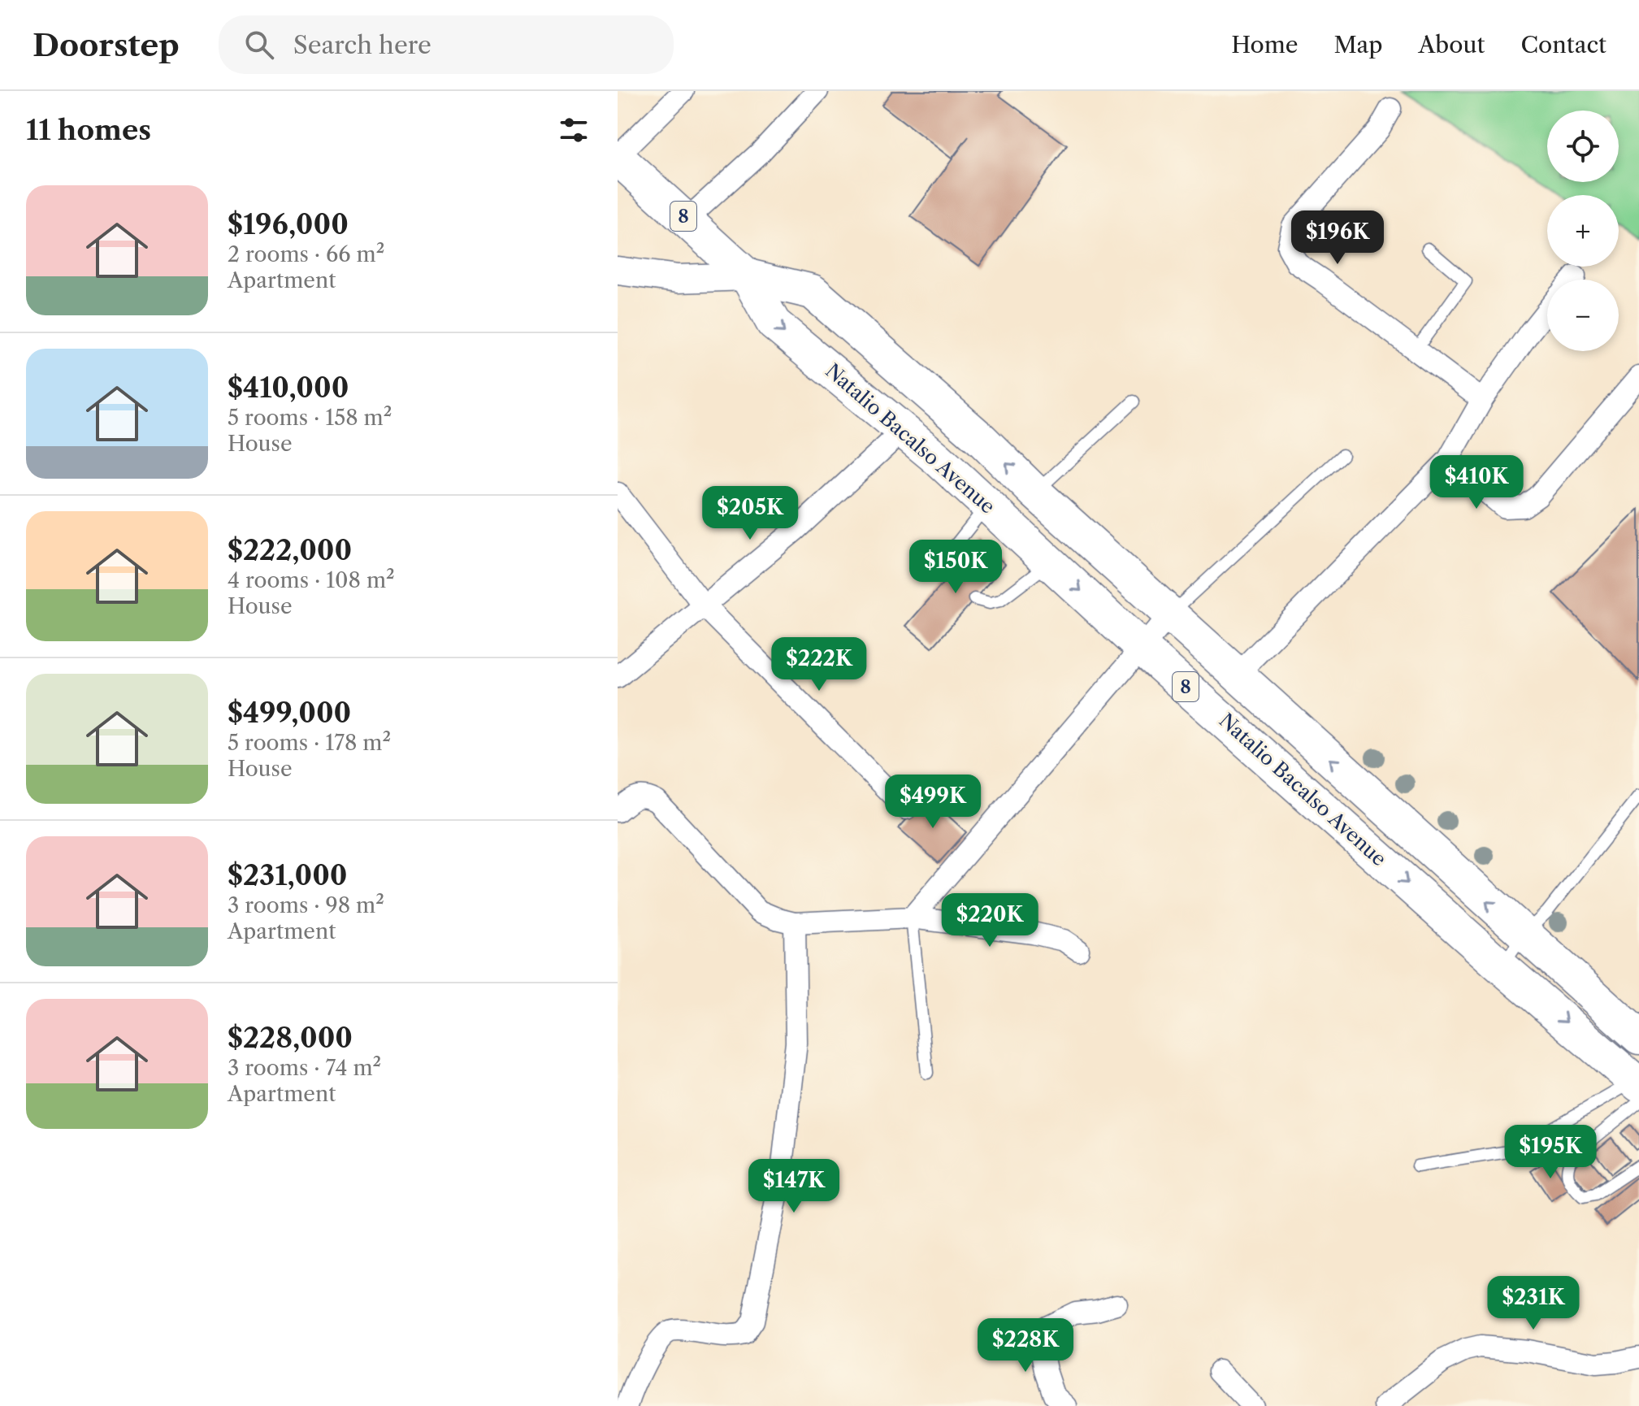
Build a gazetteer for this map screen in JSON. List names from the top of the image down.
{
  "streets": {
    "main road": ["8", "Natalio Bacalso Avenue"]
  },
  "page": {
    "header": "Doorstep",
    "search": "Search here",
    "nav": [
      "Home",
      "Map",
      "About",
      "Contact"
    ],
    "heading": "11 homes",
    "map_buttons": ["+", "−"],
    "list": [
      {
        "name": "$196,000",
        "note": "2 rooms · 66 m² · Apartment"
      },
      {
        "name": "$410,000",
        "note": "5 rooms · 158 m² · House"
      },
      {
        "name": "$222,000",
        "note": "4 rooms · 108 m² · House"
      },
      {
        "name": "$499,000",
        "note": "5 rooms · 178 m² · House"
      },
      {
        "name": "$231,000",
        "note": "3 rooms · 98 m² · Apartment"
      },
      {
        "name": "$228,000",
        "note": "3 rooms · 74 m² · Apartment"
      }
    ],
    "price": [
      "$196K",
      "$410K",
      "$205K",
      "$150K",
      "$222K",
      "$499K",
      "$220K",
      "$195K",
      "$147K",
      "$231K",
      "$228K"
    ]
  }
}
